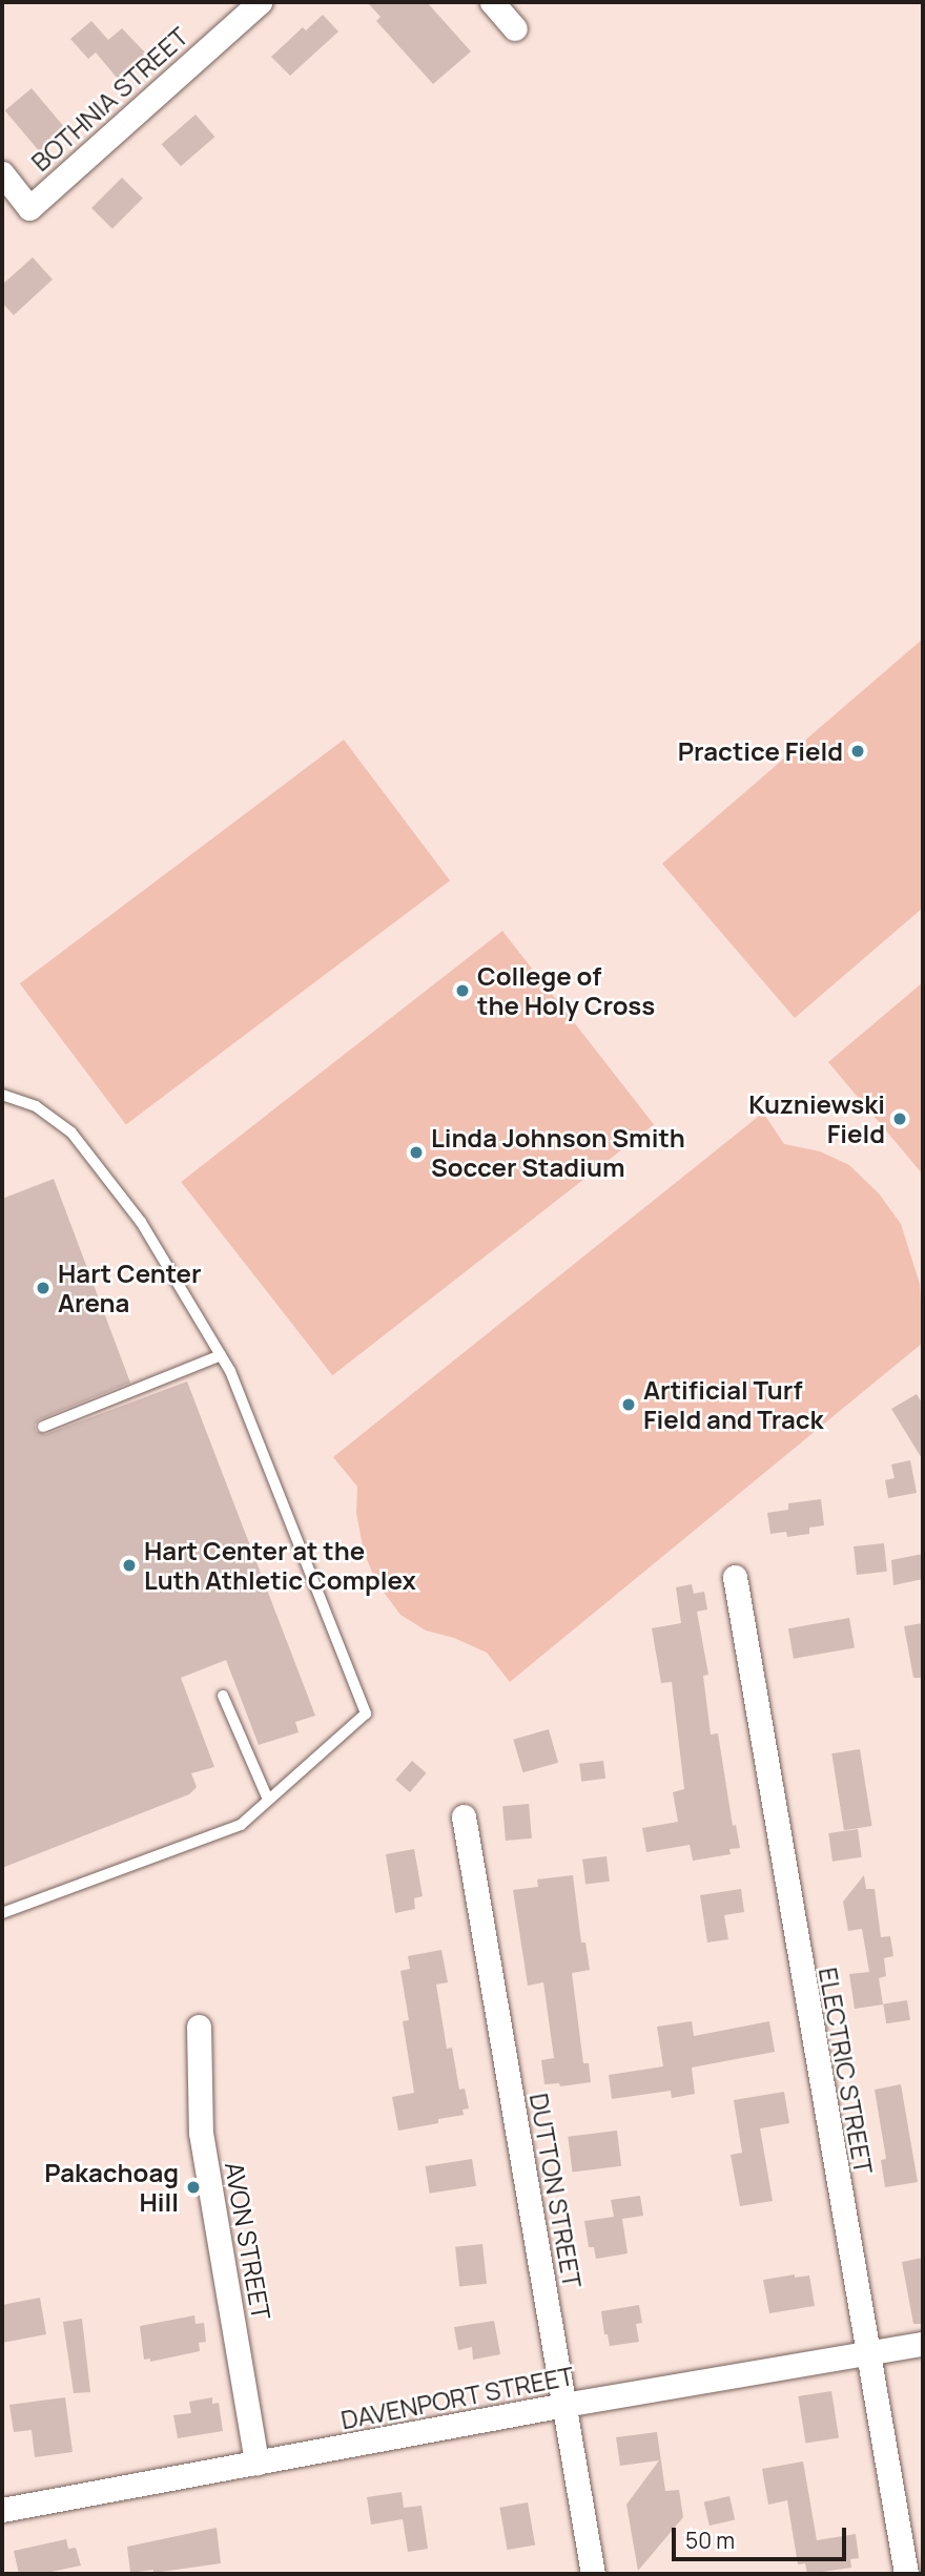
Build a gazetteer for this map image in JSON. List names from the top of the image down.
{
  "streets": {
    "street": [
      "BOTHNIA STREET",
      "ELECTRIC STREET",
      "DUTTON STREET",
      "AVON STREET",
      "DAVENPORT STREET"
    ]
  },
  "crossings": [
    ["ELECTRIC STREET", "DAVENPORT STREET"],
    ["DUTTON STREET", "DAVENPORT STREET"],
    ["AVON STREET", "DAVENPORT STREET"]
  ],
  "places": [
    "Practice Field",
    "College of the Holy Cross",
    "Kuzniewski Field",
    "Linda Johnson Smith Soccer Stadium",
    "Hart Center Arena",
    "Artificial Turf Field and Track",
    "Hart Center at the Luth Athletic Complex",
    "Pakachoag Hill"
  ],
  "scale_bar": "50 m"
}
